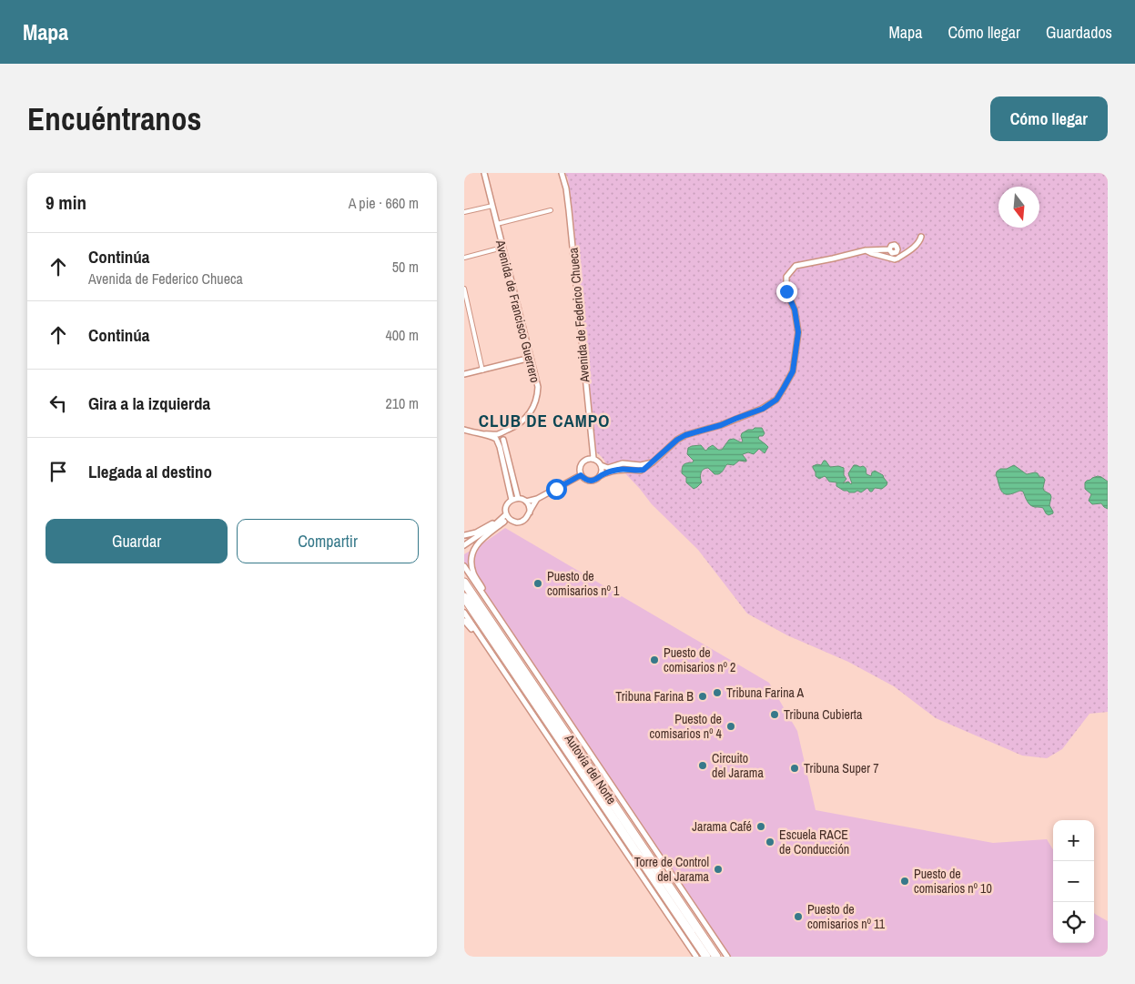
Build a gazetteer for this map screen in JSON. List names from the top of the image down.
{
  "streets": {
    "highway": ["Autovía del Norte"],
    "street": ["Avenida de Francisco Guerrero", "Avenida de Federico Chueca"]
  },
  "districts": ["CLUB DE CAMPO"],
  "places": [
    "Puesto de comisarios nº 1",
    "Puesto de comisarios nº 2",
    "Tribuna Farina A",
    "Tribuna Farina B",
    "Tribuna Cubierta",
    "Puesto de comisarios nº 4",
    "Circuito del Jarama",
    "Tribuna Super 7",
    "Jarama Café",
    "Escuela RACE de Conducción",
    "Torre de Control del Jarama",
    "Puesto de comisarios nº 10",
    "Puesto de comisarios nº 11"
  ],
  "north": "bottom",
  "page": {
    "header": "Mapa",
    "nav": ["Mapa", "Cómo llegar", "Guardados"],
    "buttons": [
      "Cómo llegar",
      ["Guardar", "Compartir"]
    ],
    "title": "Encuéntranos",
    "heading": ["9 min", "A pie · 660 m"],
    "list": [
      ["Continúa", "Avenida de Federico Chueca", "50 m"],
      ["Continúa", "400 m"],
      ["Gira a la izquierda", "210 m"],
      "Llegada al destino"
    ],
    "map_buttons": ["+", "−"]
  }
}
